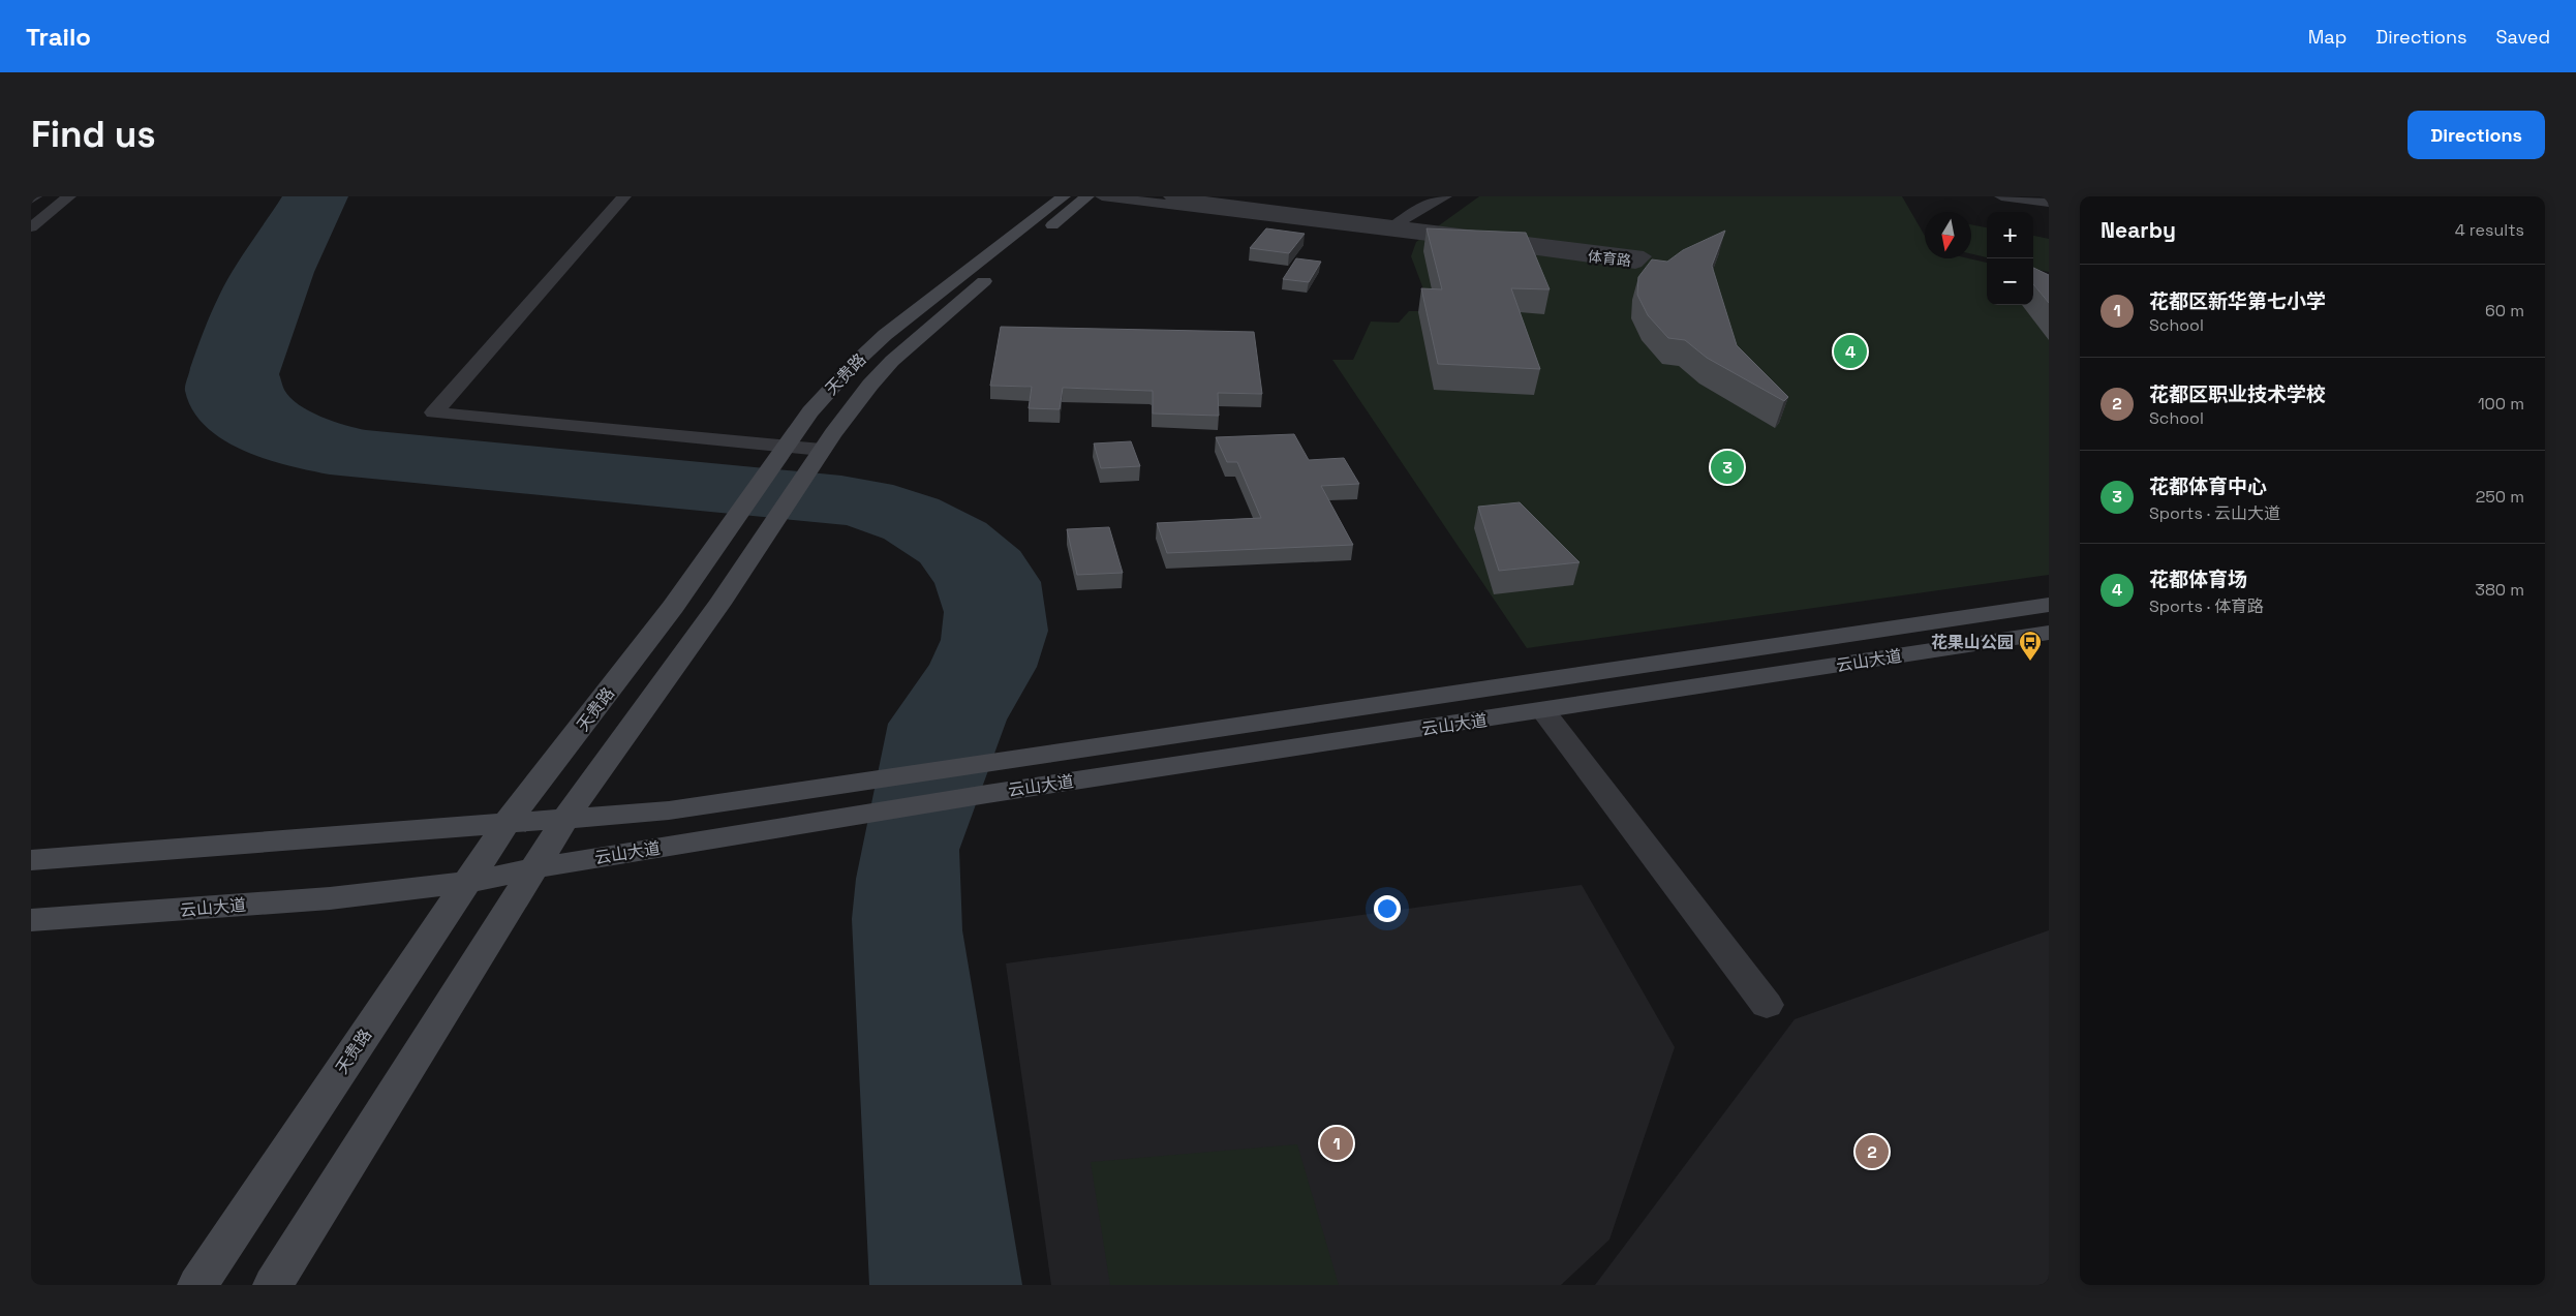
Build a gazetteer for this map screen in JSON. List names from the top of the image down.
{
  "streets": {
    "main road": ["天贵路", "云山大道"],
    "street": ["体育路"]
  },
  "crossings": [
    ["天贵路", "云山大道"]
  ],
  "places": {
    "bus stop": ["花果山公园"]
  },
  "north": "bottom",
  "page": {
    "header": "Trailo",
    "nav": ["Map", "Directions", "Saved"],
    "buttons": "Directions",
    "title": "Find us",
    "heading": ["Nearby", "4 results"],
    "map_buttons": ["+", "−"],
    "list": [
      {
        "mark": "1",
        "name": "花都区新华第七小学",
        "note": "School",
        "value": "60 m"
      },
      {
        "mark": "2",
        "name": "花都区职业技术学校",
        "note": "School",
        "value": "100 m"
      },
      {
        "mark": "3",
        "name": "花都体育中心",
        "note": "Sports · 云山大道",
        "value": "250 m"
      },
      {
        "mark": "4",
        "name": "花都体育场",
        "note": "Sports · 体育路",
        "value": "380 m"
      }
    ],
    "pins": [
      "4",
      "3",
      "1",
      "2"
    ]
  }
}
